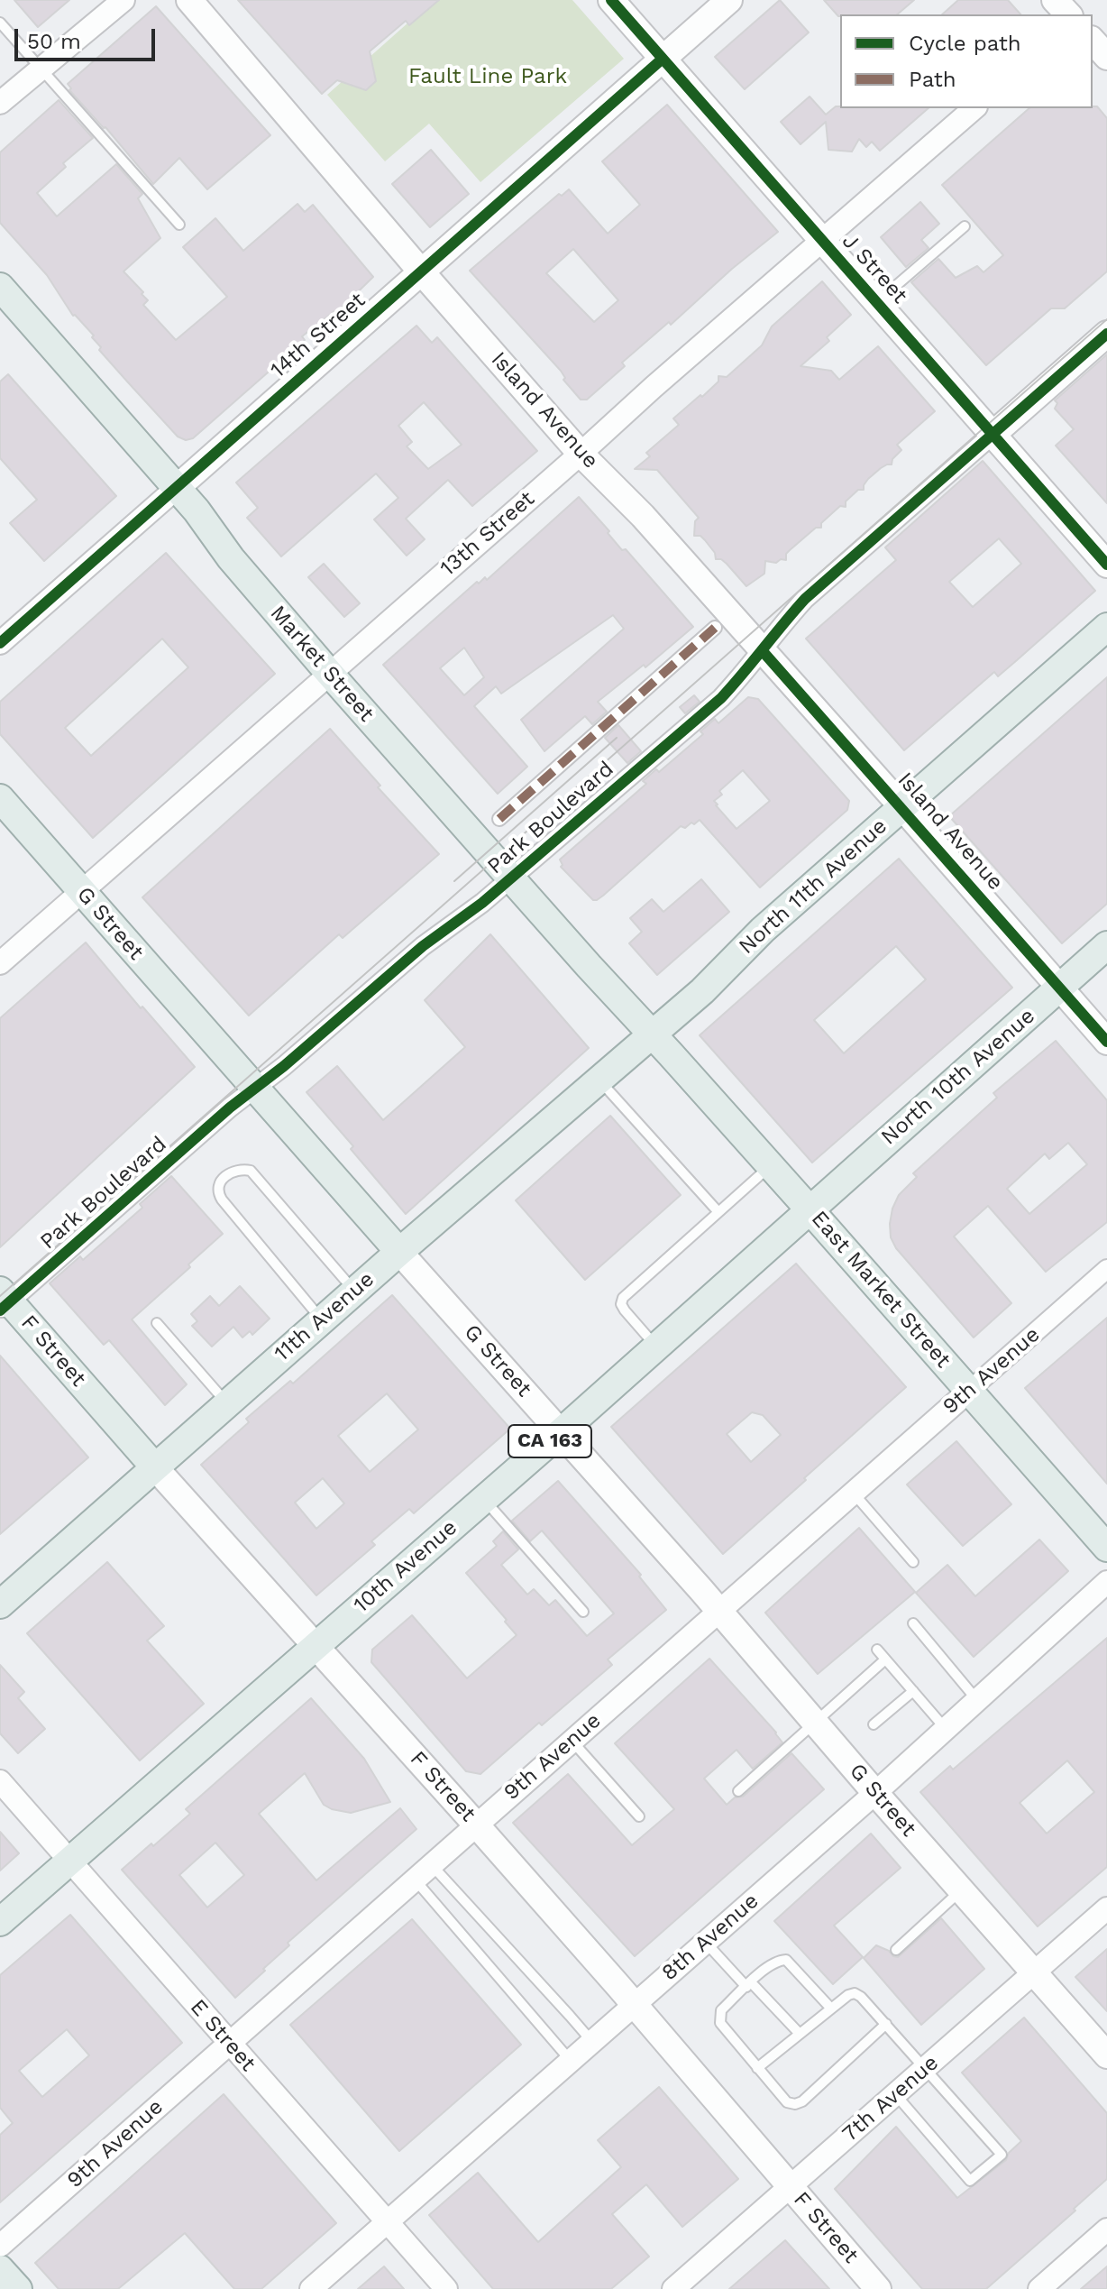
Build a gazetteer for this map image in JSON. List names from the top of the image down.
{
  "streets": {
    "main road": [
      "J Street",
      "14th Street",
      "Island Avenue",
      "Market Street",
      "Park Boulevard",
      "North 11th Avenue",
      "G Street",
      "North 10th Avenue",
      "East Market Street",
      "11th Avenue",
      "F Street",
      "CA 163",
      "10th Avenue"
    ],
    "street": [
      "13th Street",
      "9th Avenue",
      "8th Avenue",
      "E Street",
      "7th Avenue"
    ]
  },
  "crossings": [
    ["J Street", "14th Street"],
    ["J Street", "13th Street"],
    ["J Street", "Park Boulevard"],
    ["14th Street", "Island Avenue"],
    ["14th Street", "Market Street"],
    ["Island Avenue", "13th Street"],
    ["Island Avenue", "Park Boulevard"],
    ["Island Avenue", "North 11th Avenue"],
    ["Island Avenue", "North 10th Avenue"],
    ["13th Street", "Market Street"],
    ["13th Street", "G Street"],
    ["Market Street", "Park Boulevard"],
    ["Market Street", "North 11th Avenue"],
    ["Market Street", "East Market Street"],
    ["Market Street", "11th Avenue"],
    ["Park Boulevard", "G Street"],
    ["Park Boulevard", "F Street"],
    ["North 11th Avenue", "East Market Street"],
    ["North 11th Avenue", "11th Avenue"],
    ["G Street", "11th Avenue"],
    ["G Street", "9th Avenue"],
    ["G Street", "10th Avenue"],
    ["G Street", "8th Avenue"],
    ["G Street", "7th Avenue"],
    ["North 10th Avenue", "East Market Street"],
    ["North 10th Avenue", "10th Avenue"],
    ["East Market Street", "11th Avenue"],
    ["East Market Street", "9th Avenue"],
    ["East Market Street", "10th Avenue"],
    ["11th Avenue", "F Street"],
    ["F Street", "9th Avenue"],
    ["F Street", "10th Avenue"],
    ["F Street", "8th Avenue"],
    ["F Street", "7th Avenue"],
    ["9th Avenue", "E Street"],
    ["10th Avenue", "E Street"],
    ["8th Avenue", "E Street"]
  ],
  "parks": ["Fault Line Park"],
  "legend": ["Cycle path", "Path"],
  "scale_bar": "50 m"
}
